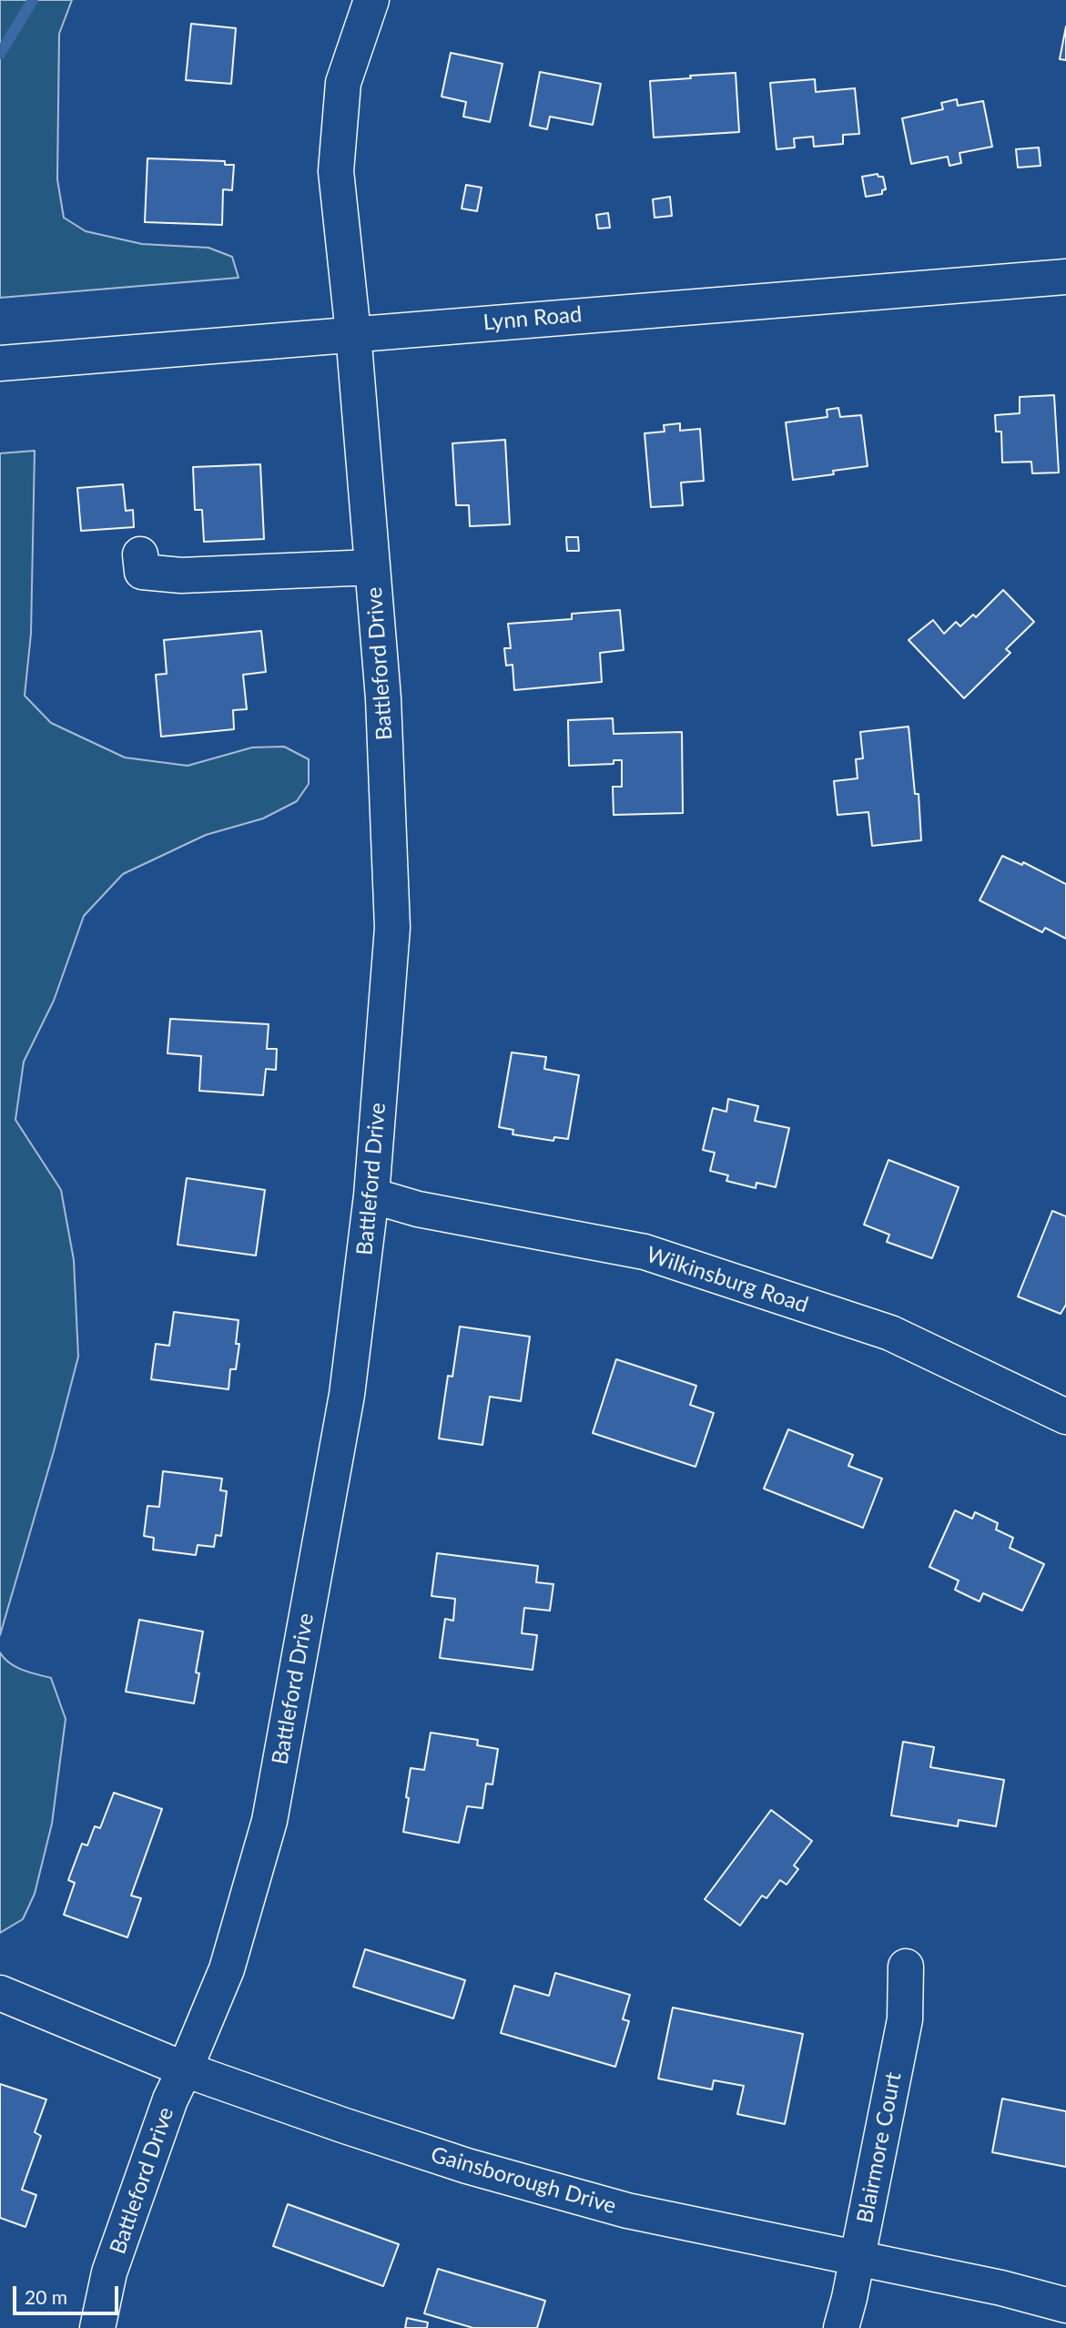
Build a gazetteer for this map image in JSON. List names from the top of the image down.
{
  "streets": {
    "street": [
      "Lynn Road",
      "Battleford Drive",
      "Wilkinsburg Road",
      "Blairmore Court",
      "Gainsborough Drive"
    ]
  },
  "crossings": [
    ["Lynn Road", "Battleford Drive"],
    ["Battleford Drive", "Wilkinsburg Road"],
    ["Battleford Drive", "Gainsborough Drive"],
    ["Blairmore Court", "Gainsborough Drive"]
  ],
  "scale_bar": "20 m"
}
